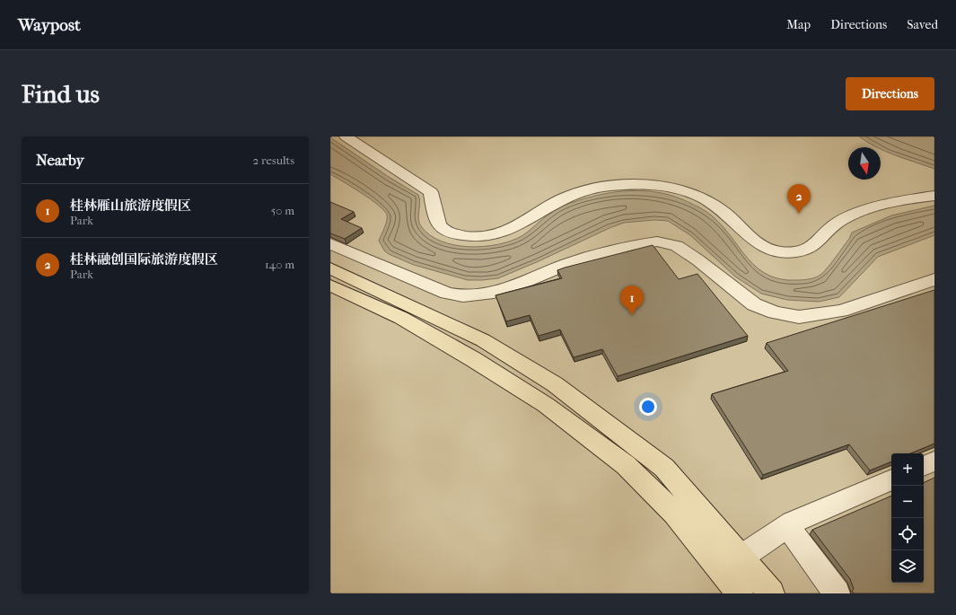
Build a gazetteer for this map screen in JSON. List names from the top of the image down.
{
  "north": "bottom",
  "page": {
    "header": "Waypost",
    "nav": ["Map", "Directions", "Saved"],
    "buttons": "Directions",
    "title": "Find us",
    "heading": ["Nearby", "2 results"],
    "list": [
      {
        "mark": "1",
        "name": "桂林雁山旅游度假区",
        "note": "Park",
        "value": "50 m"
      },
      {
        "mark": "2",
        "name": "桂林融创国际旅游度假区",
        "note": "Park",
        "value": "140 m"
      }
    ],
    "pins": ["2", "1"],
    "map_buttons": ["+", "−"]
  }
}
